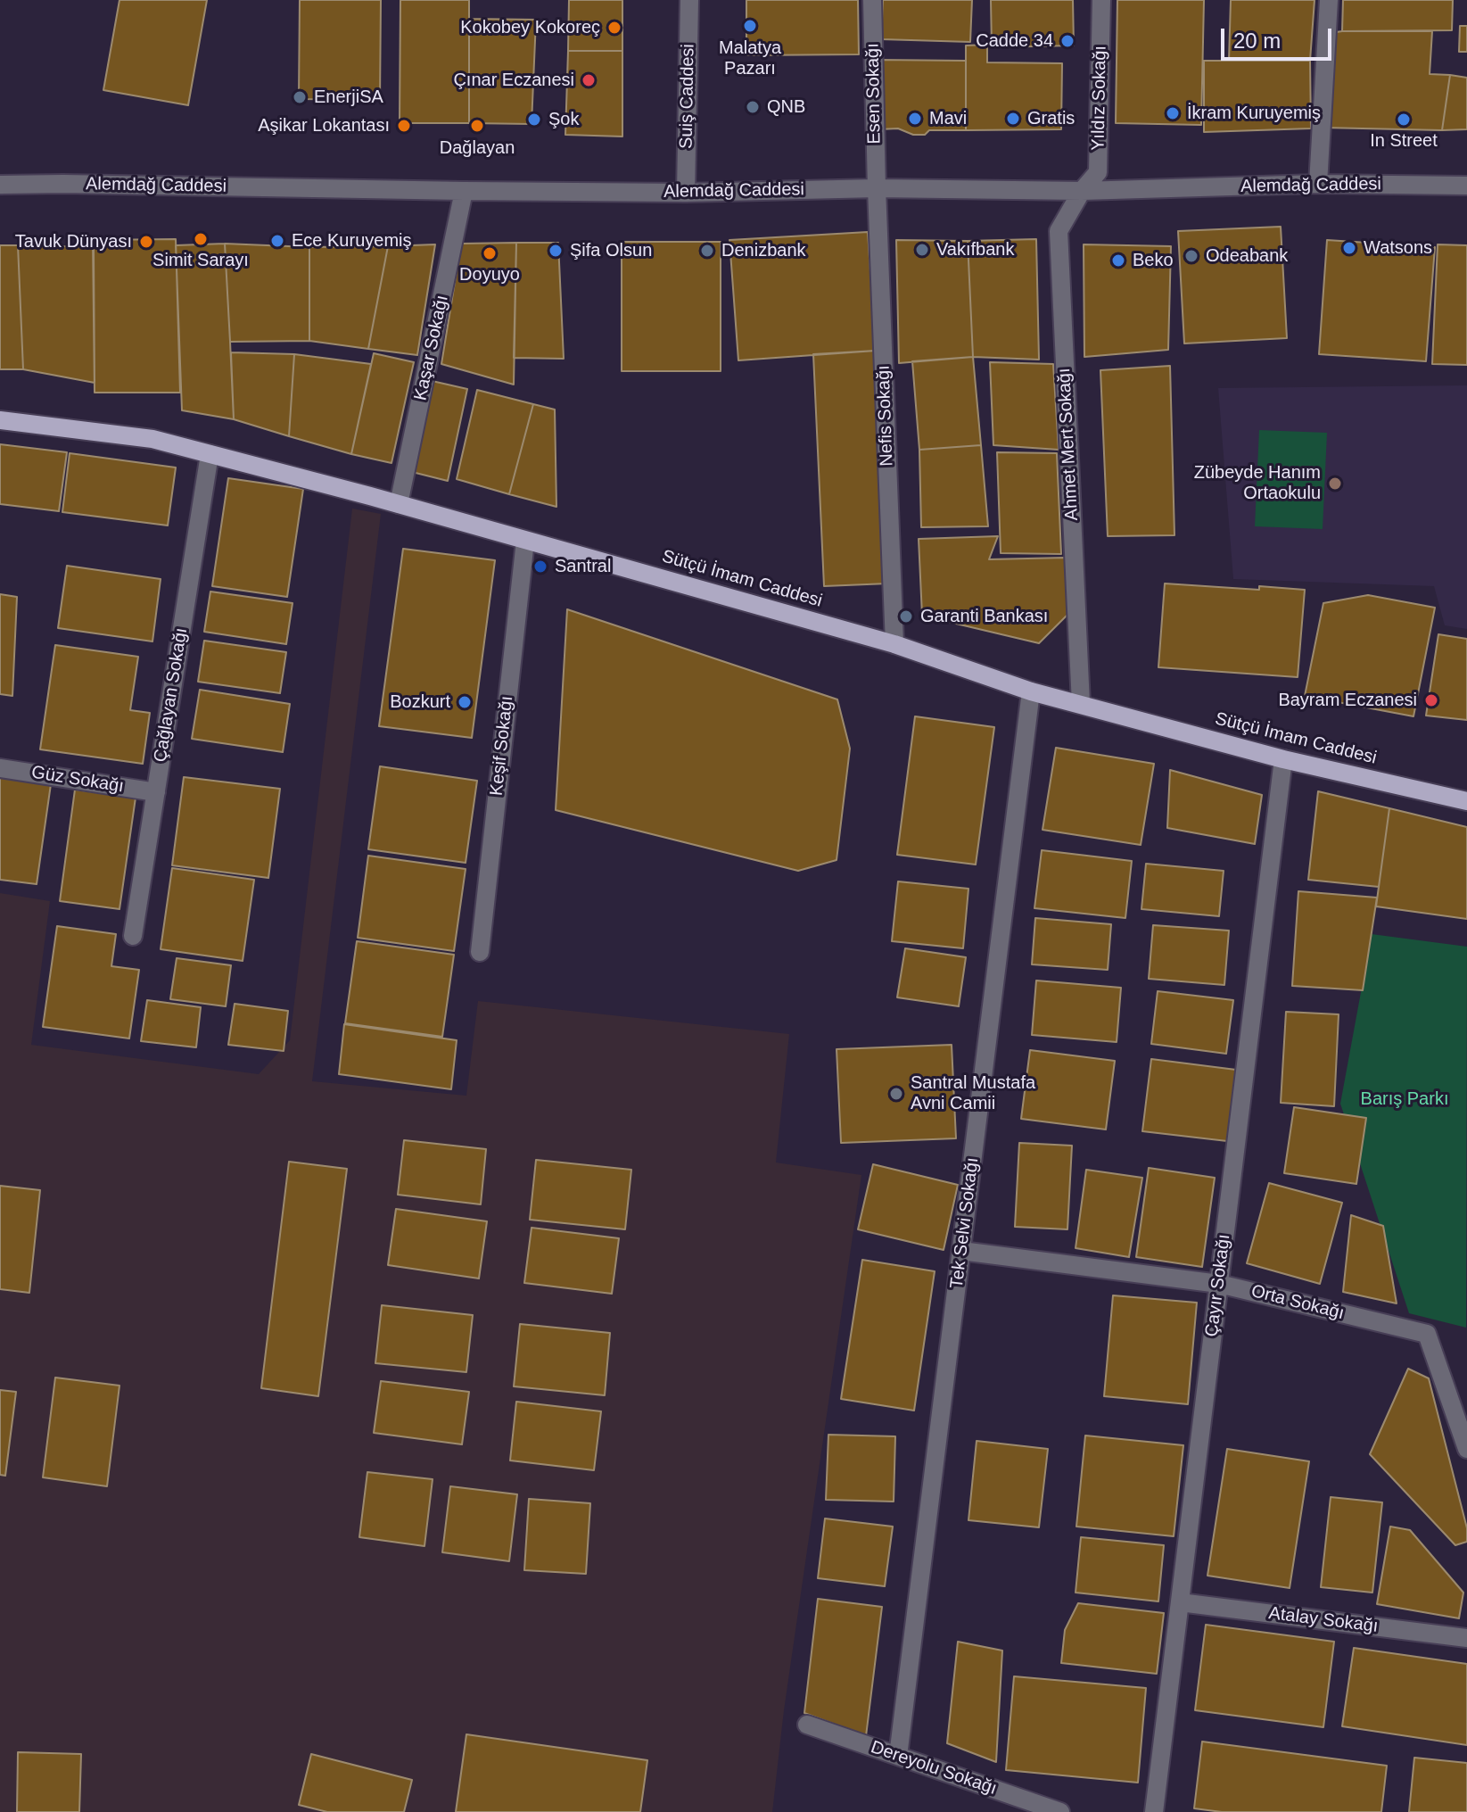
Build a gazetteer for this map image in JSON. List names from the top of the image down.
{
  "streets": {
    "main road": ["Sütçü İmam Caddesi"],
    "street": [
      "Esen Sokağı",
      "Suiş Caddesi",
      "Yıldız Sokağı",
      "Alemdağ Caddesi",
      "Kaşar Sokağı",
      "Nefis Sokağı",
      "Ahmet Mert Sokağı",
      "Çağlayan Sokağı",
      "Keşif Sokağı",
      "Güz Sokağı",
      "Tek Selvi Sokağı",
      "Çayır Sokağı",
      "Orta Sokağı",
      "Atalay Sokağı",
      "Dereyolu Sokağı"
    ]
  },
  "crossings": [
    ["Esen Sokağı", "Alemdağ Caddesi"],
    ["Esen Sokağı", "Nefis Sokağı"],
    ["Suiş Caddesi", "Alemdağ Caddesi"],
    ["Yıldız Sokağı", "Alemdağ Caddesi"],
    ["Yıldız Sokağı", "Ahmet Mert Sokağı"],
    ["Alemdağ Caddesi", "Kaşar Sokağı"],
    ["Alemdağ Caddesi", "Nefis Sokağı"],
    ["Alemdağ Caddesi", "Ahmet Mert Sokağı"],
    ["Kaşar Sokağı", "Sütçü İmam Caddesi"],
    ["Nefis Sokağı", "Sütçü İmam Caddesi"],
    ["Ahmet Mert Sokağı", "Sütçü İmam Caddesi"],
    ["Sütçü İmam Caddesi", "Çağlayan Sokağı"],
    ["Sütçü İmam Caddesi", "Keşif Sokağı"],
    ["Sütçü İmam Caddesi", "Tek Selvi Sokağı"],
    ["Sütçü İmam Caddesi", "Çayır Sokağı"],
    ["Çağlayan Sokağı", "Güz Sokağı"],
    ["Tek Selvi Sokağı", "Orta Sokağı"],
    ["Tek Selvi Sokağı", "Dereyolu Sokağı"],
    ["Çayır Sokağı", "Orta Sokağı"],
    ["Çayır Sokağı", "Atalay Sokağı"]
  ],
  "parks": ["Barış Parkı"],
  "places": [
    "Malatya Pazarı",
    "Kokobey Kokoreç",
    "Cadde 34",
    "Çınar Eczanesi",
    "EnerjiSA",
    "QNB",
    "İkram Kuruyemiş",
    "Mavi",
    "Gratis",
    "Şok",
    "In Street",
    "Aşikar Lokantası",
    "Dağlayan",
    "Simit Sarayı",
    "Ece Kuruyemiş",
    "Tavuk Dünyası",
    "Watsons",
    "Vakıfbank",
    "Şifa Olsun",
    "Denizbank",
    "Doyuyo",
    "Odeabank",
    "Beko",
    "Zübeyde Hanım Ortaokulu",
    "Santral",
    "Garanti Bankası",
    "Bayram Eczanesi",
    "Bozkurt",
    "Santral Mustafa Avni Camii"
  ],
  "scale_bar": "20 m"
}
